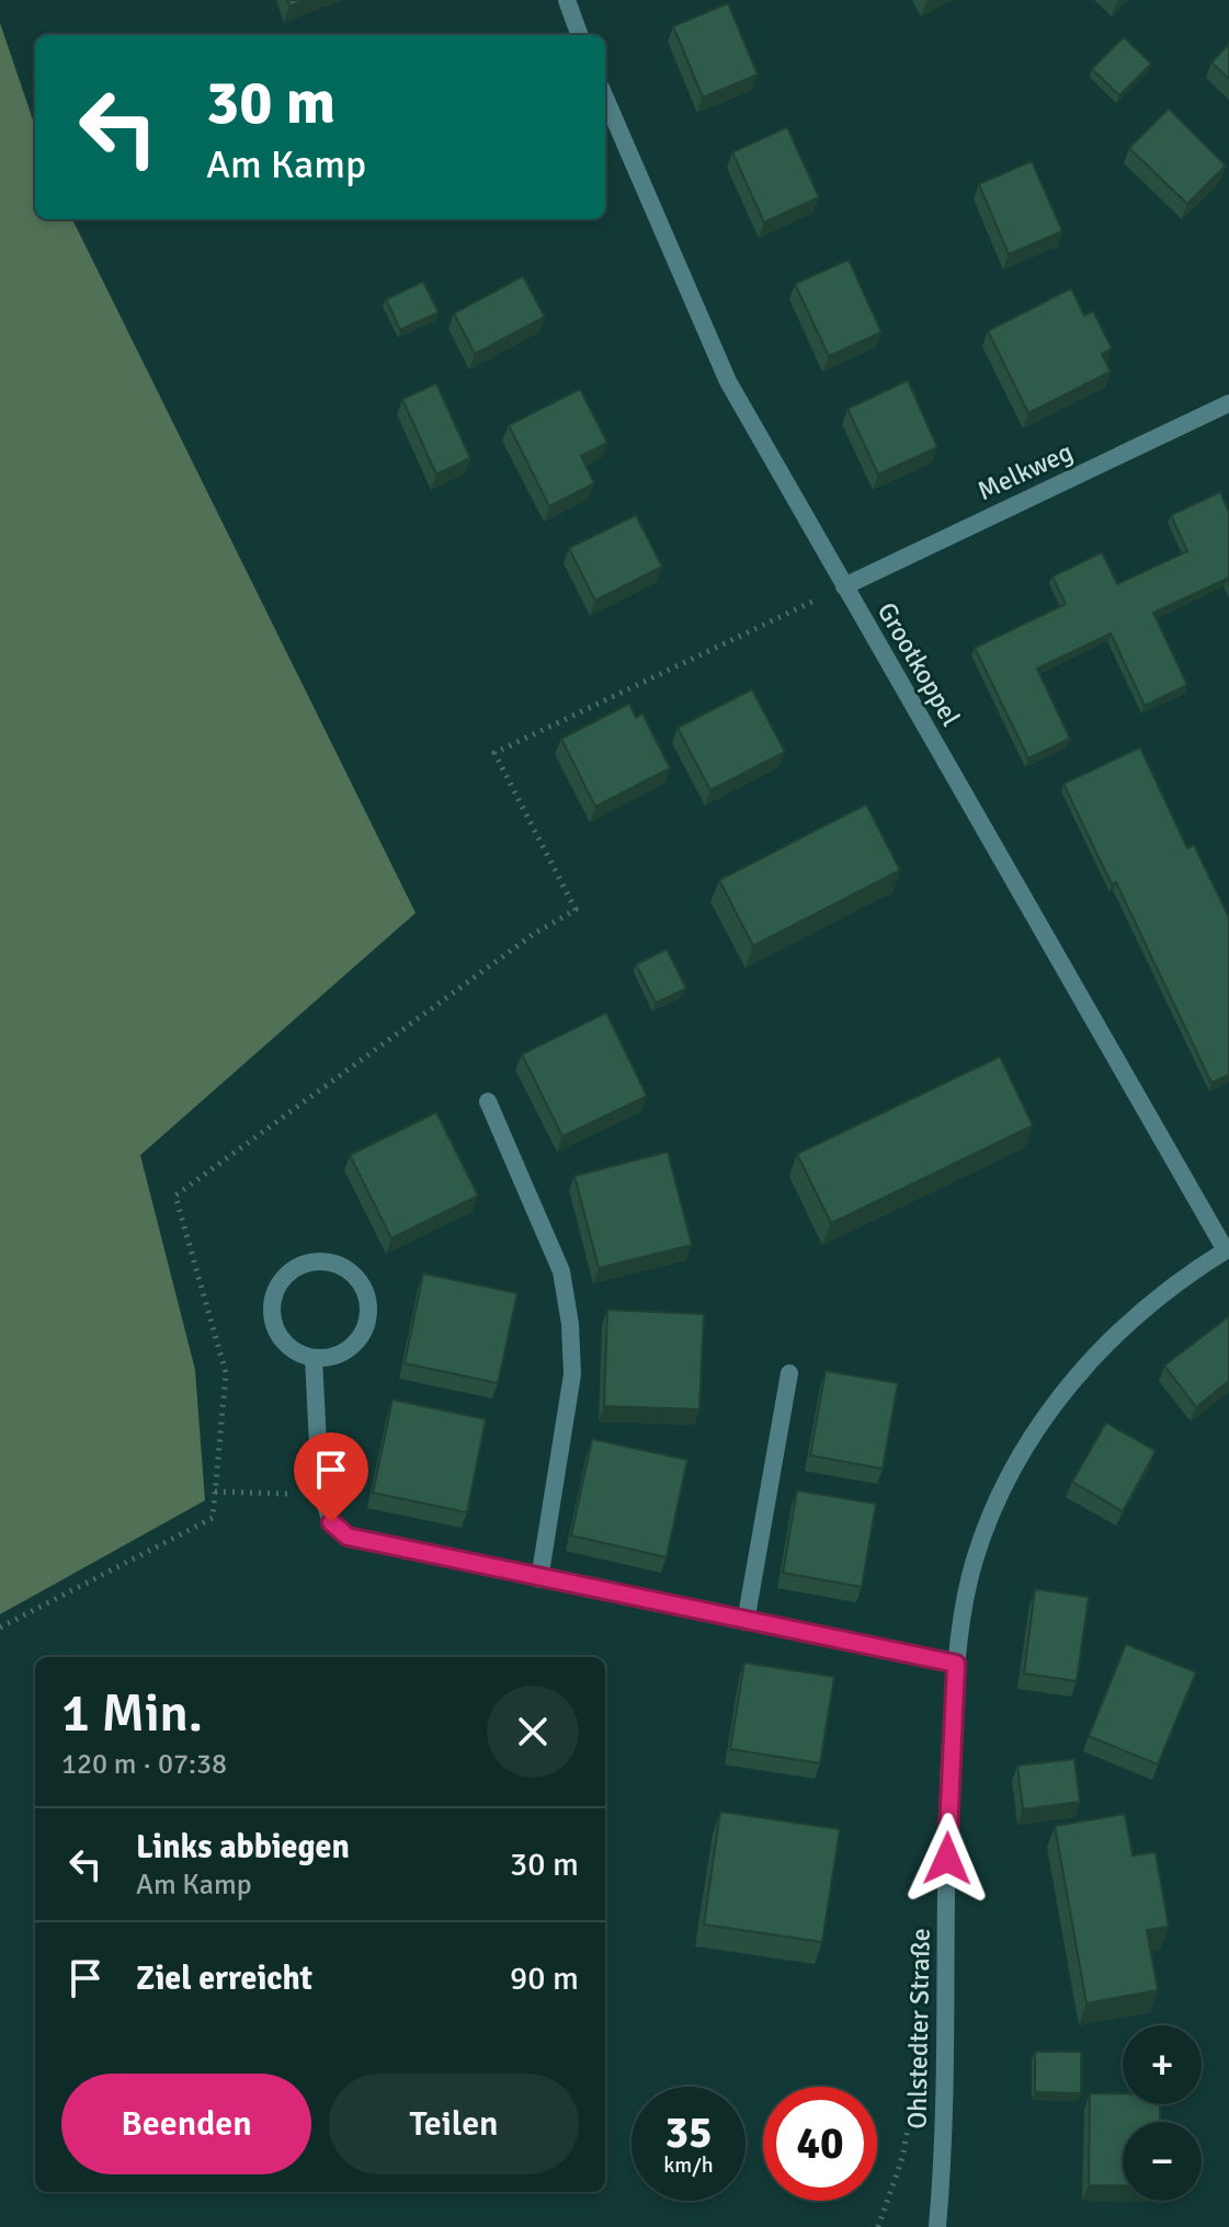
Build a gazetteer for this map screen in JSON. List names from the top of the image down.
{
  "streets": {
    "street": ["Melkweg", "Grootkoppel", "Ohlstedter Straße"]
  },
  "crossings": [
    ["Melkweg", "Grootkoppel"],
    ["Grootkoppel", "Ohlstedter Straße"]
  ],
  "page": {
    "turn": ["30 m", "Am Kamp"],
    "heading": ["1 Min.", "120 m · 07:38"],
    "list": [
      {
        "name": "Links abbiegen",
        "note": "Am Kamp",
        "value": "30 m"
      },
      {
        "name": "Ziel erreicht",
        "value": "90 m"
      }
    ],
    "map_buttons": ["+", "−"],
    "buttons": ["Beenden", "Teilen"],
    "speed": "35 km/h",
    "limit": "40"
  }
}
